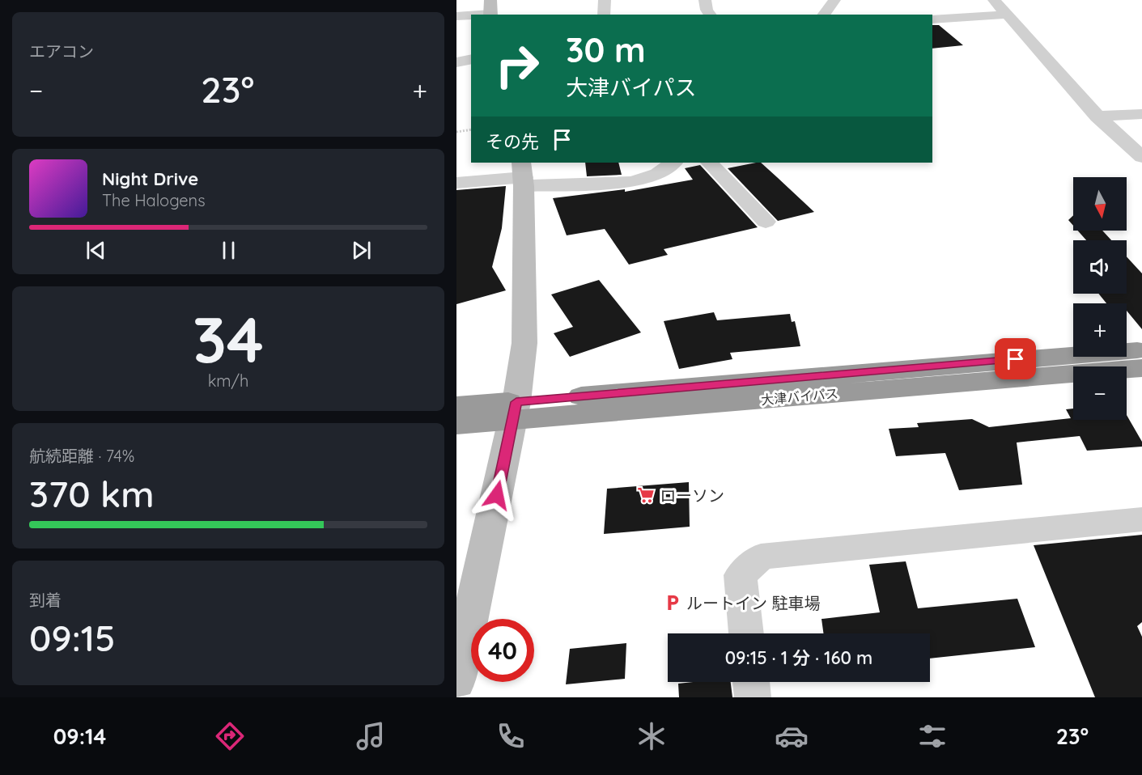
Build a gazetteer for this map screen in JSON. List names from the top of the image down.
{
  "streets": {
    "highway": ["大津バイパス"]
  },
  "places": {
    "supermarket": ["ローソン"],
    "parking": ["ルートイン 駐車場"]
  },
  "north": "bottom",
  "page": {
    "tile": [
      "エアコン",
      ["34", "km/h"],
      ["航続距離 · 74%", "370 km"],
      ["到着", "09:15"]
    ],
    "turn": ["30 m", "大津バイパス"],
    "heat": ["−", "23°", "+"],
    "then": "その先",
    "song": ["Night Drive", "The Halogens"],
    "map_buttons": ["+", "−"],
    "limit": "40",
    "trip": "09:15 · 1 分 · 160 m",
    "tabs": ["09:14", "23°"]
  }
}
